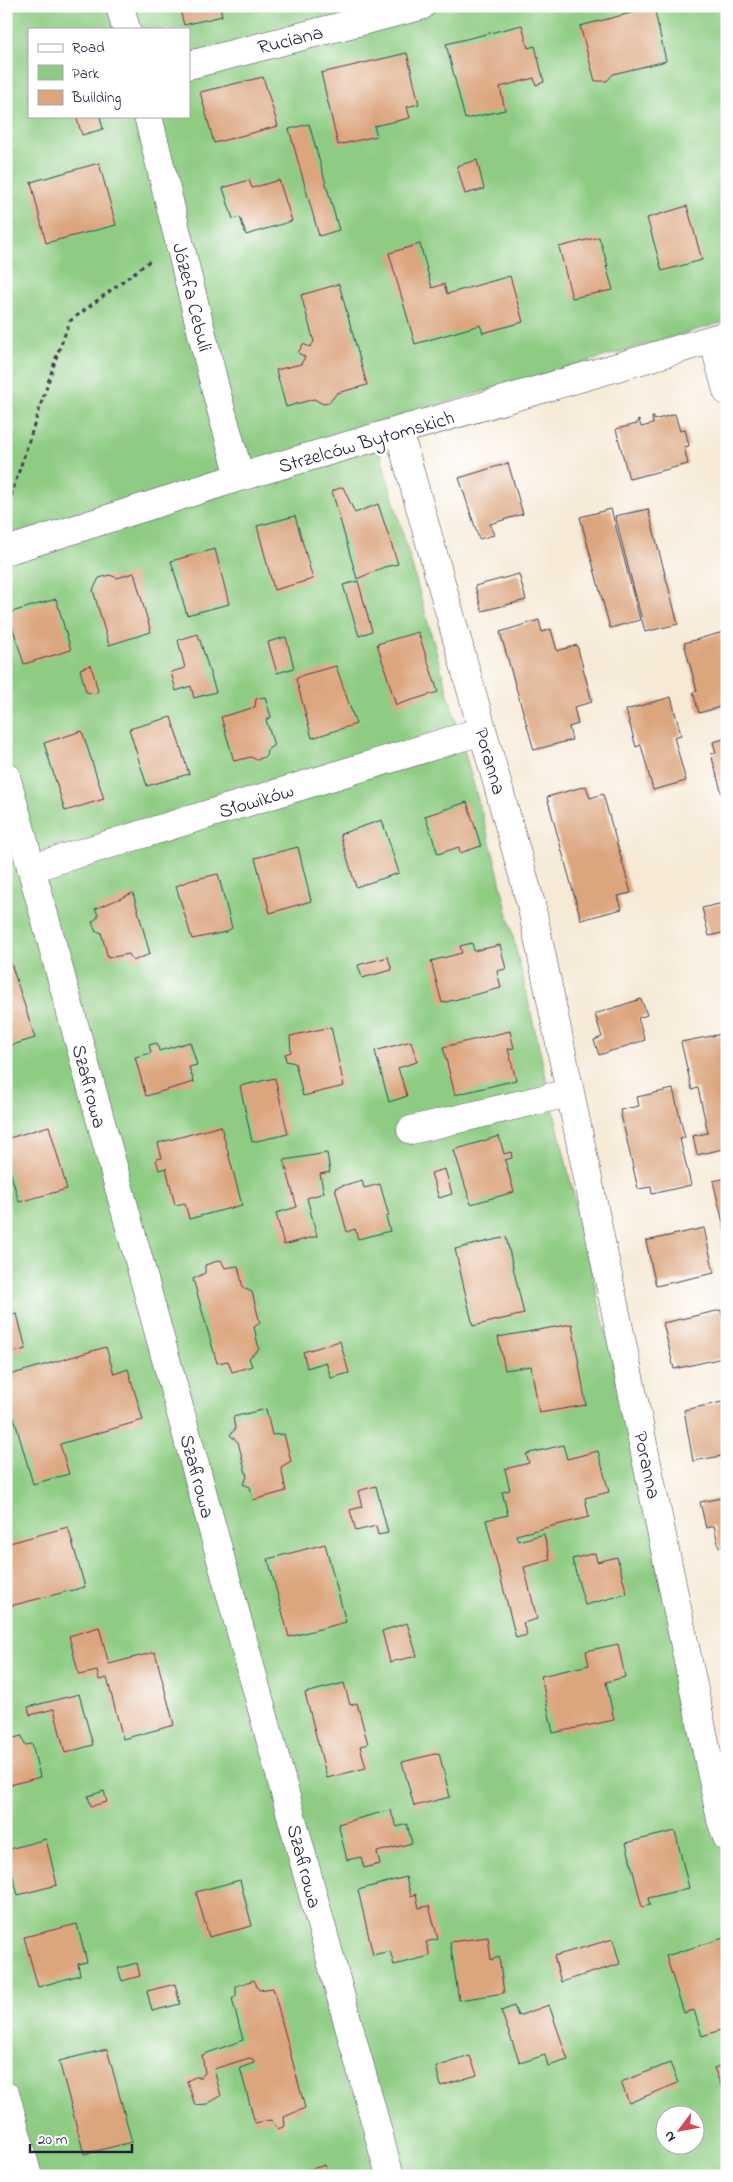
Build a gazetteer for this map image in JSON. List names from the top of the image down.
{
  "streets": {
    "street": [
      "Ruciana",
      "Józefa Cebuli",
      "Strzelców Bytomskich",
      "Poranna",
      "Słowików",
      "Szafirowa"
    ]
  },
  "crossings": [
    ["Józefa Cebuli", "Strzelców Bytomskich"],
    ["Strzelców Bytomskich", "Poranna"],
    ["Poranna", "Słowików"],
    ["Słowików", "Szafirowa"]
  ],
  "legend": ["Road", "Park", "Building"],
  "scale_bar": "20 m",
  "north": "bottom left"
}
